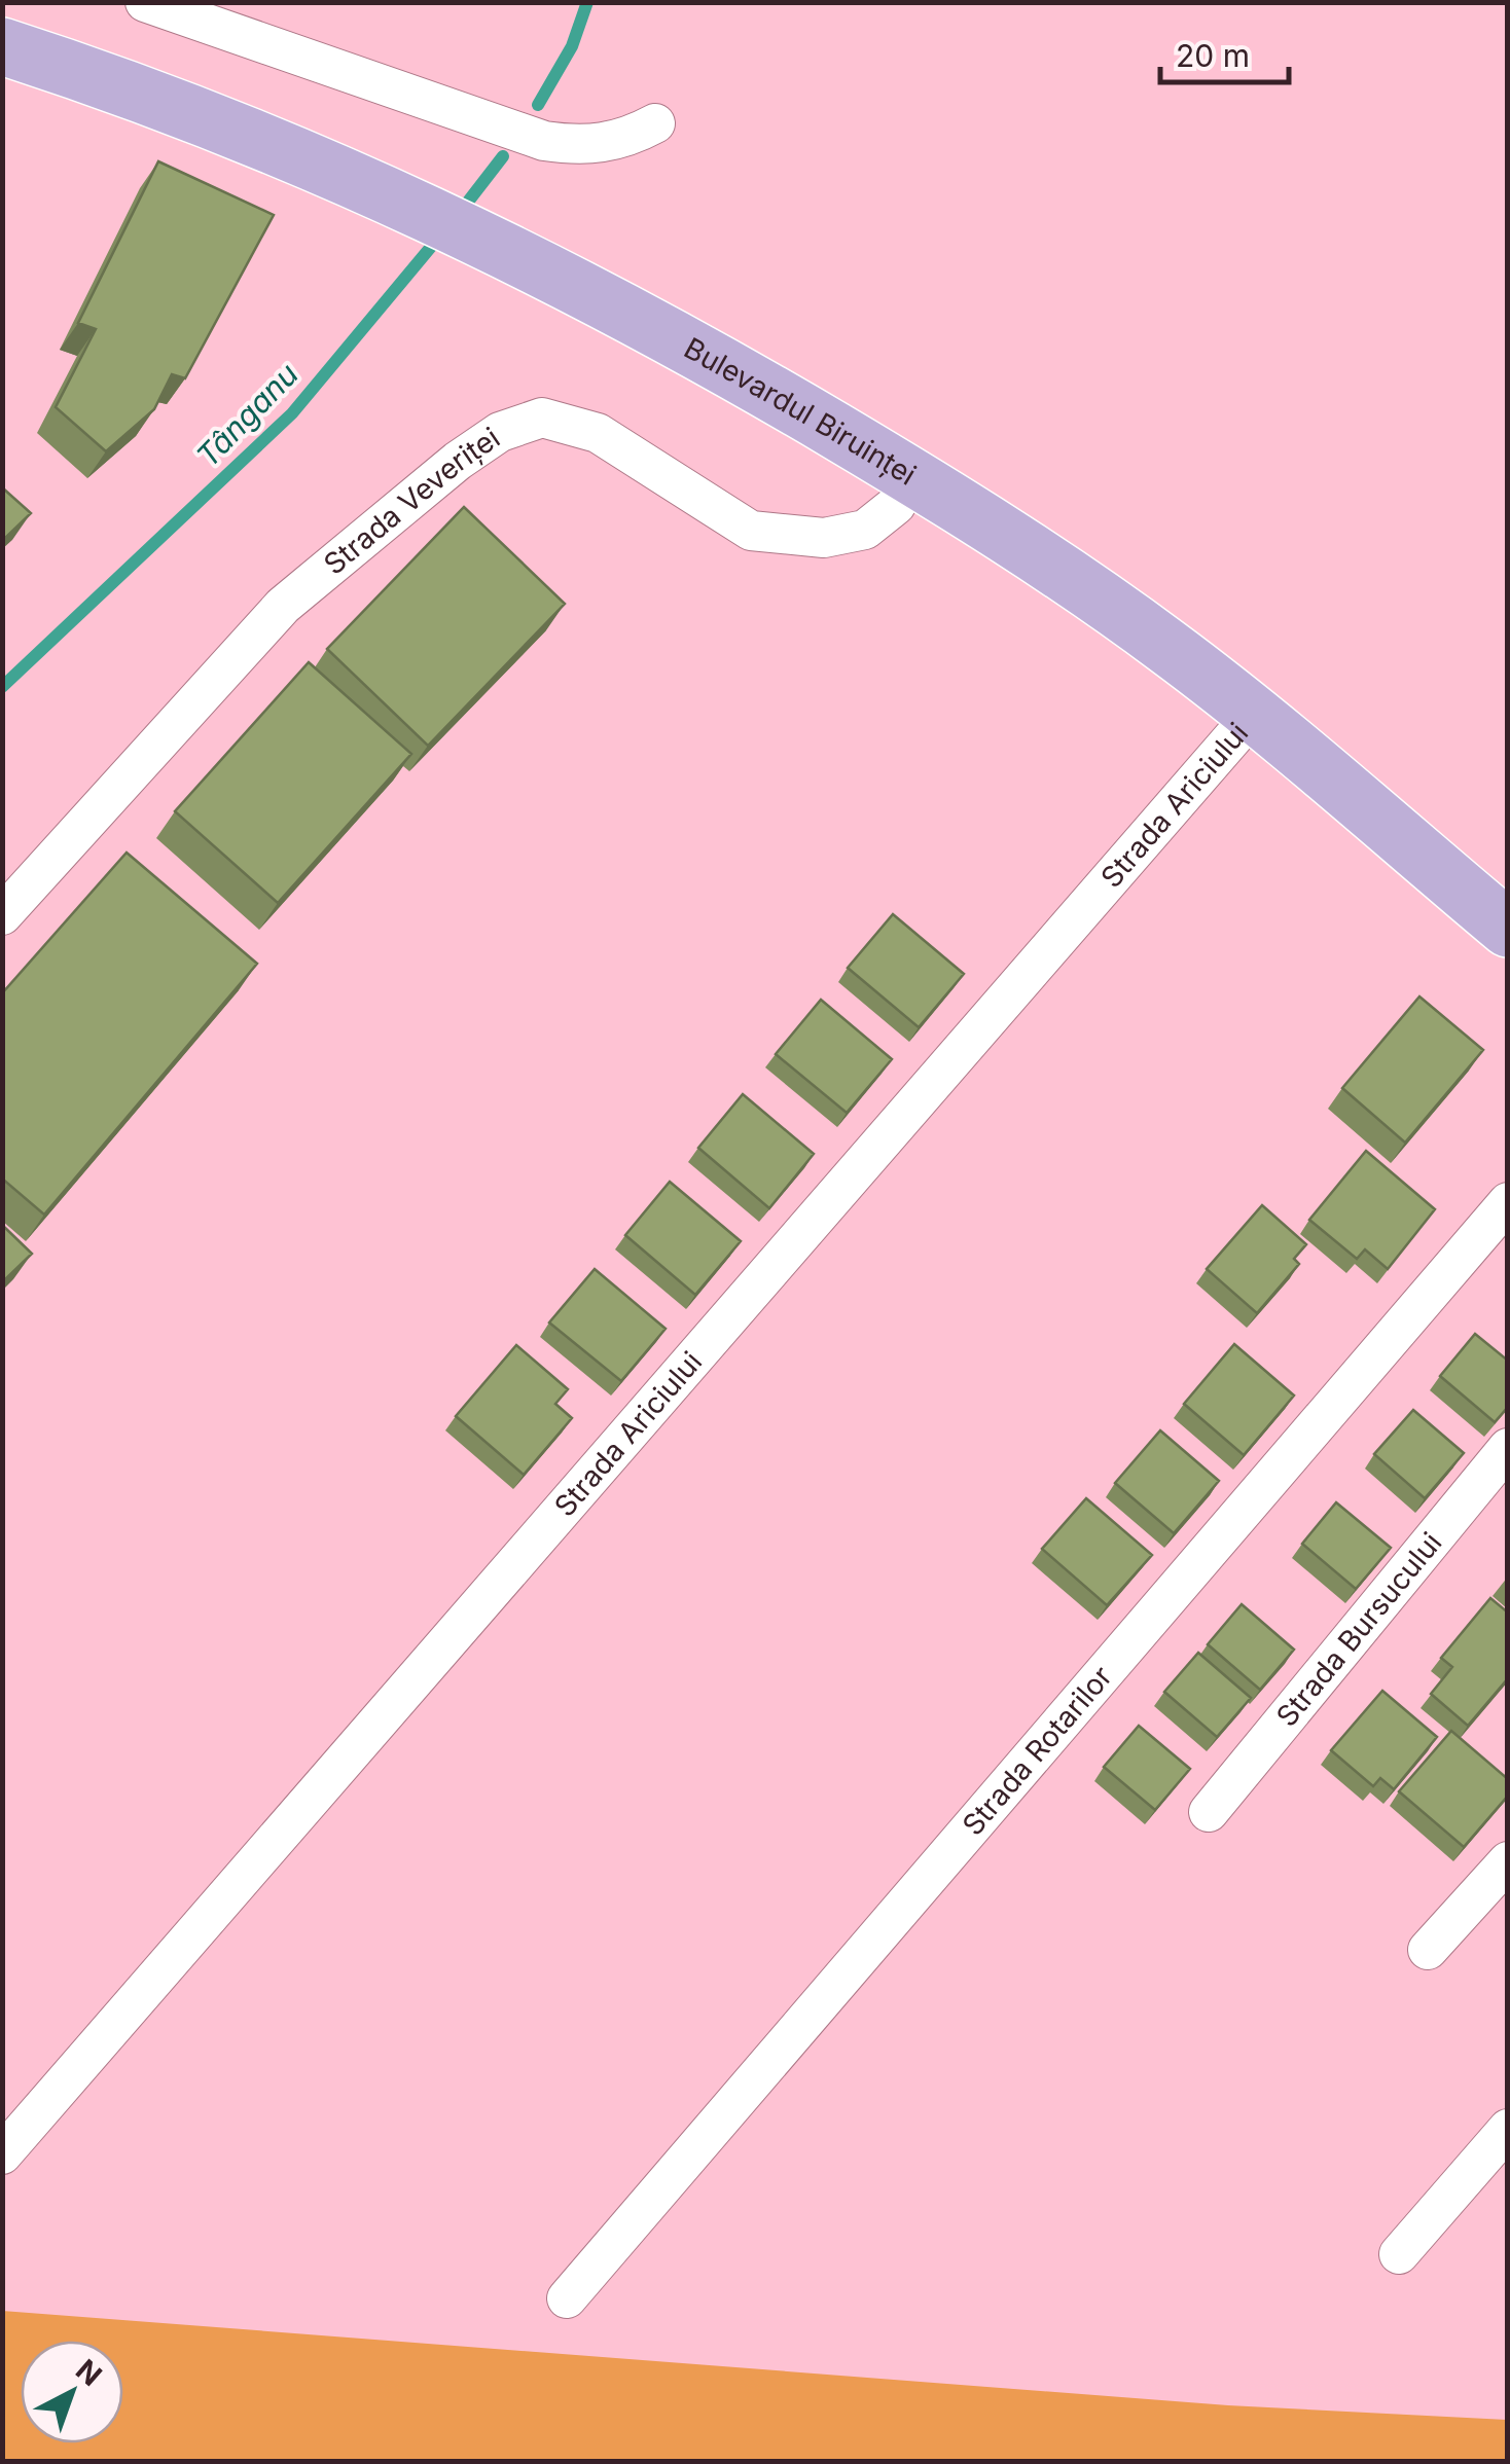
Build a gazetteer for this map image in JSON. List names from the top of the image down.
{
  "streets": {
    "main road": ["Bulevardul Biruinței"],
    "street": [
      "Strada Veveriței",
      "Strada Ariciului",
      "Strada Bursucului",
      "Strada Rotarilor"
    ]
  },
  "crossings": [
    ["Bulevardul Biruinței", "Strada Veveriței"],
    ["Bulevardul Biruinței", "Strada Ariciului"]
  ],
  "water": ["Tânganu"],
  "scale_bar": "20 m",
  "north": "top right"
}
